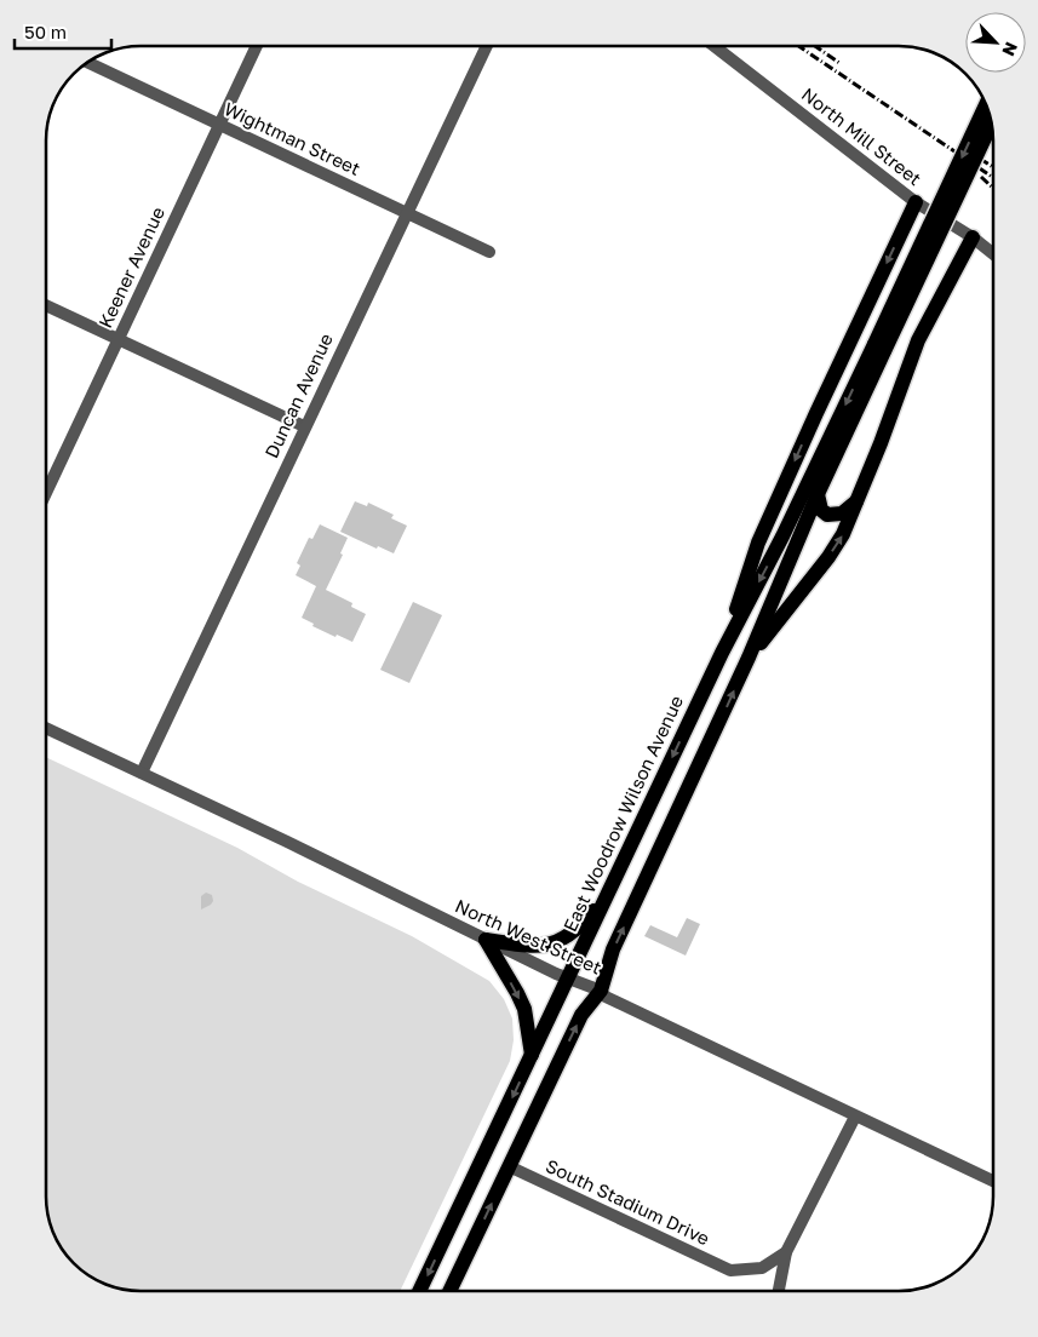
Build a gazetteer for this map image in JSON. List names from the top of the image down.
{
  "streets": {
    "main road": ["East Woodrow Wilson Avenue"],
    "street": [
      "North Mill Street",
      "Wightman Street",
      "Keener Avenue",
      "Duncan Avenue",
      "North West Street",
      "South Stadium Drive"
    ]
  },
  "crossings": [
    ["Wightman Street", "Keener Avenue"],
    ["Wightman Street", "Duncan Avenue"],
    ["Duncan Avenue", "North West Street"],
    ["East Woodrow Wilson Avenue", "North West Street"]
  ],
  "scale_bar": "50 m",
  "north": "bottom right"
}
